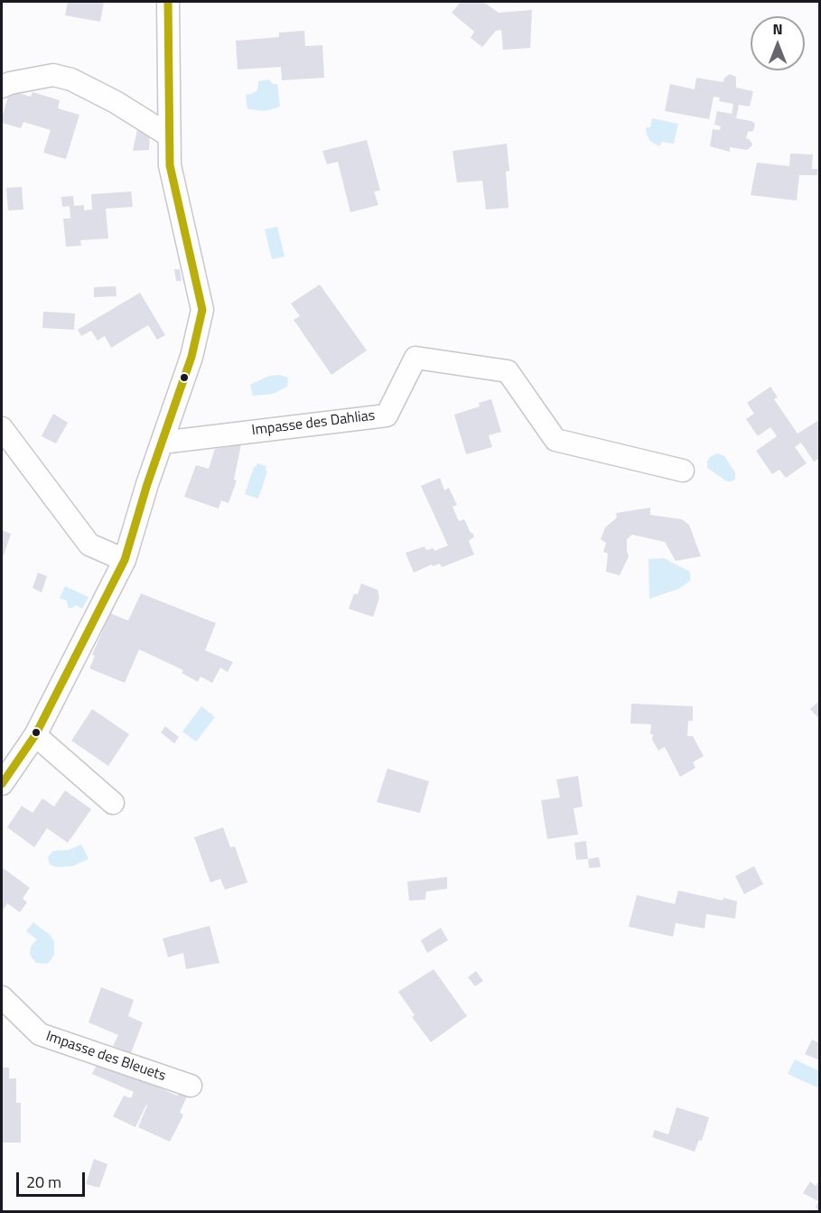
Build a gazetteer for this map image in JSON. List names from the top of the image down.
{
  "streets": {
    "street": ["Impasse des Dahlias", "Impasse des Bleuets"]
  },
  "scale_bar": "20 m",
  "north": "top"
}
